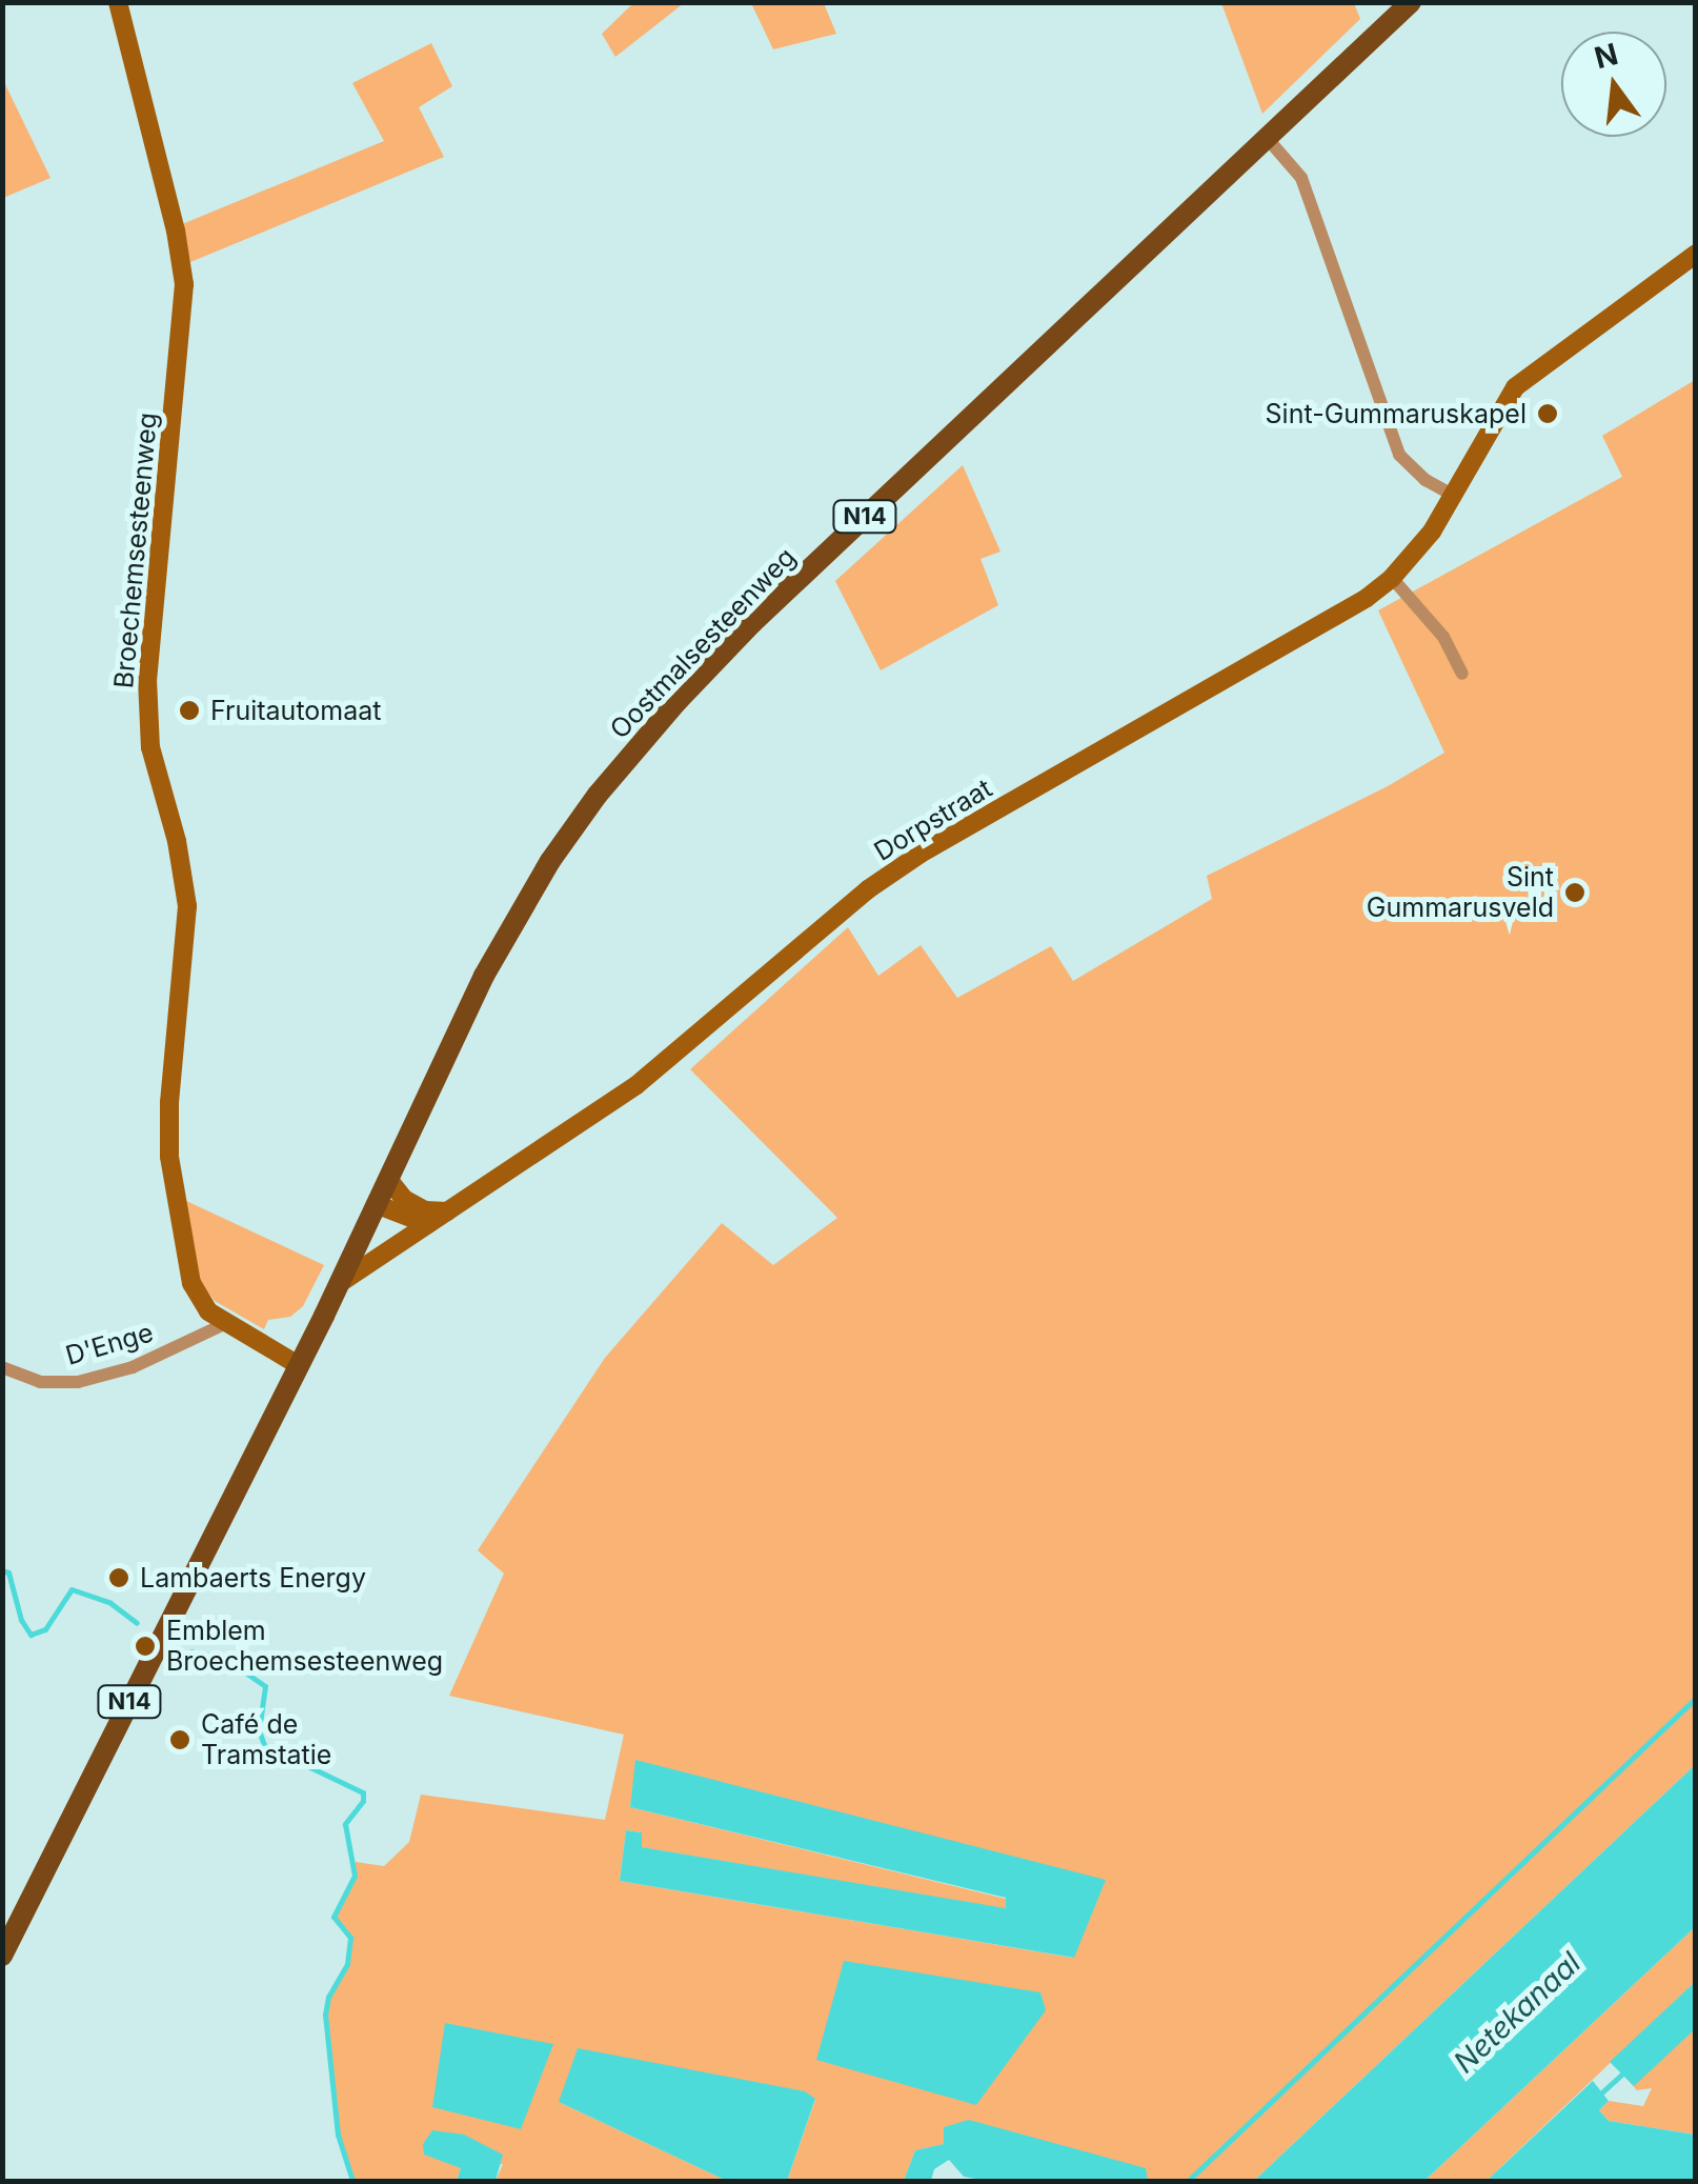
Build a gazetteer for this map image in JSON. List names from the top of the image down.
{
  "streets": {
    "main road": ["N14", "Oostmalsesteenweg"],
    "street": ["Broechemsesteenweg", "Dorpstraat", "D'Enge"]
  },
  "crossings": [
    ["N14", "Broechemsesteenweg"],
    ["N14", "Oostmalsesteenweg"],
    ["Broechemsesteenweg", "Oostmalsesteenweg"],
    ["Broechemsesteenweg", "D'Enge"],
    ["Oostmalsesteenweg", "Dorpstraat"]
  ],
  "water": ["Netekanaal"],
  "places": [
    "Sint-Gummaruskapel",
    "Fruitautomaat",
    "Sint Gummarusveld",
    "Lambaerts Energy",
    "Emblem Broechemsesteenweg",
    "Café de Tramstatie"
  ],
  "north": "top"
}
